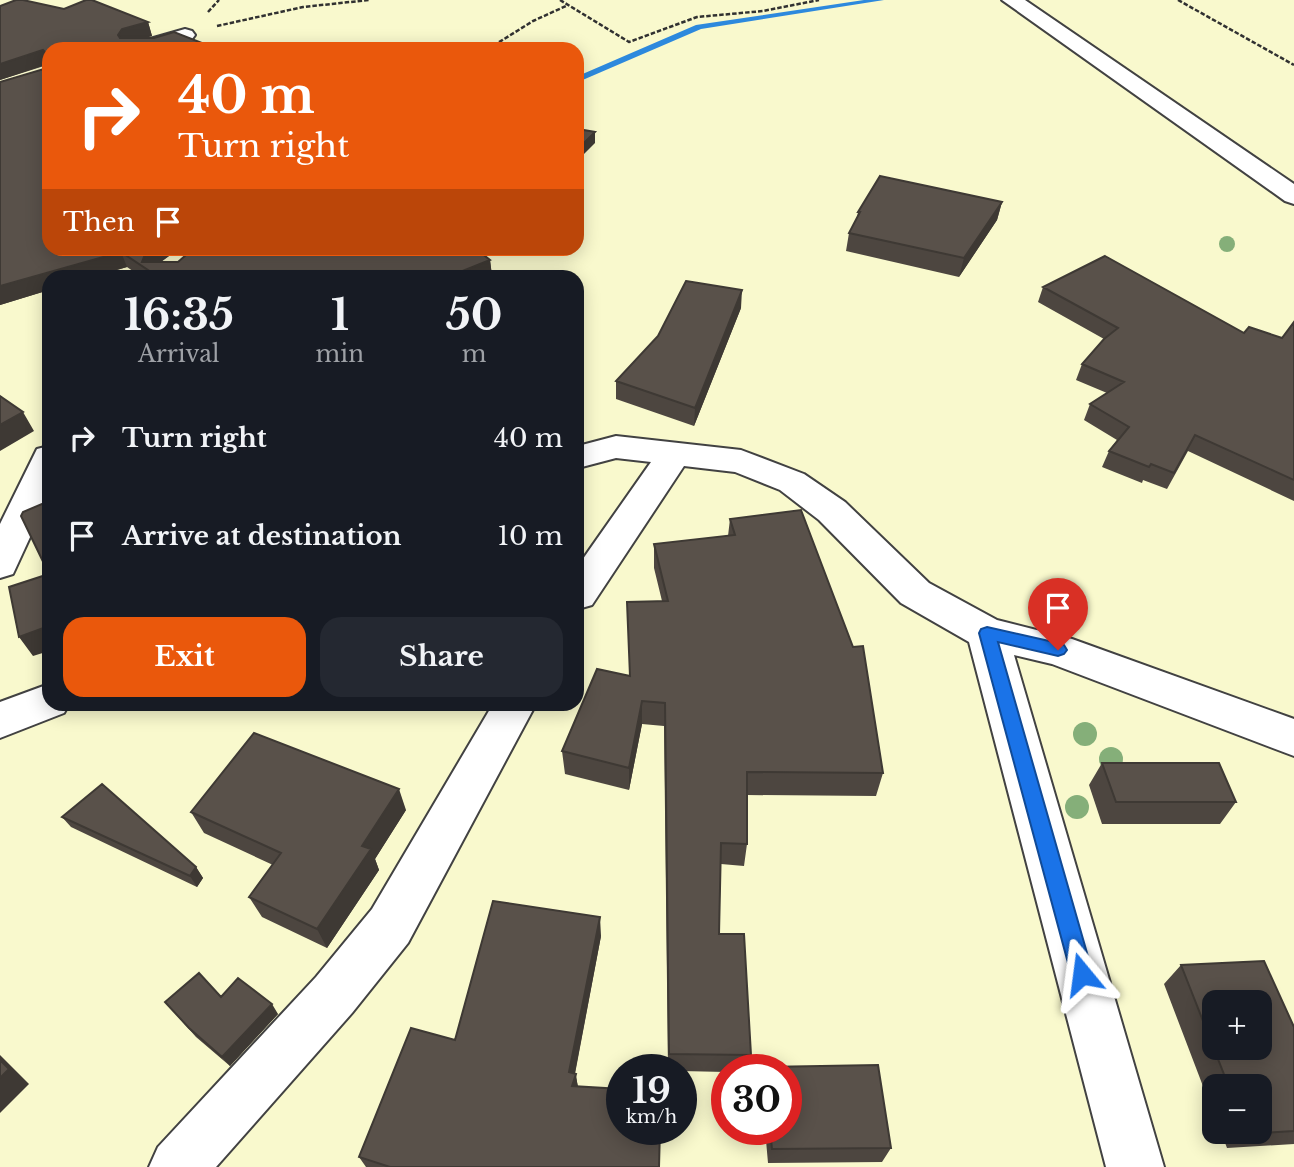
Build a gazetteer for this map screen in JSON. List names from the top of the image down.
{
  "page": {
    "turn": ["40 m", "Turn right"],
    "then": "Then",
    "eta": [
      "16:35",
      "Arrival",
      "1",
      "min",
      "50",
      "m"
    ],
    "list": [
      {
        "name": "Turn right",
        "value": "40 m"
      },
      {
        "name": "Arrive at destination",
        "value": "10 m"
      }
    ],
    "buttons": ["Exit", "Share"],
    "map_buttons": ["+", "−"],
    "speed": "19 km/h",
    "limit": "30"
  }
}
